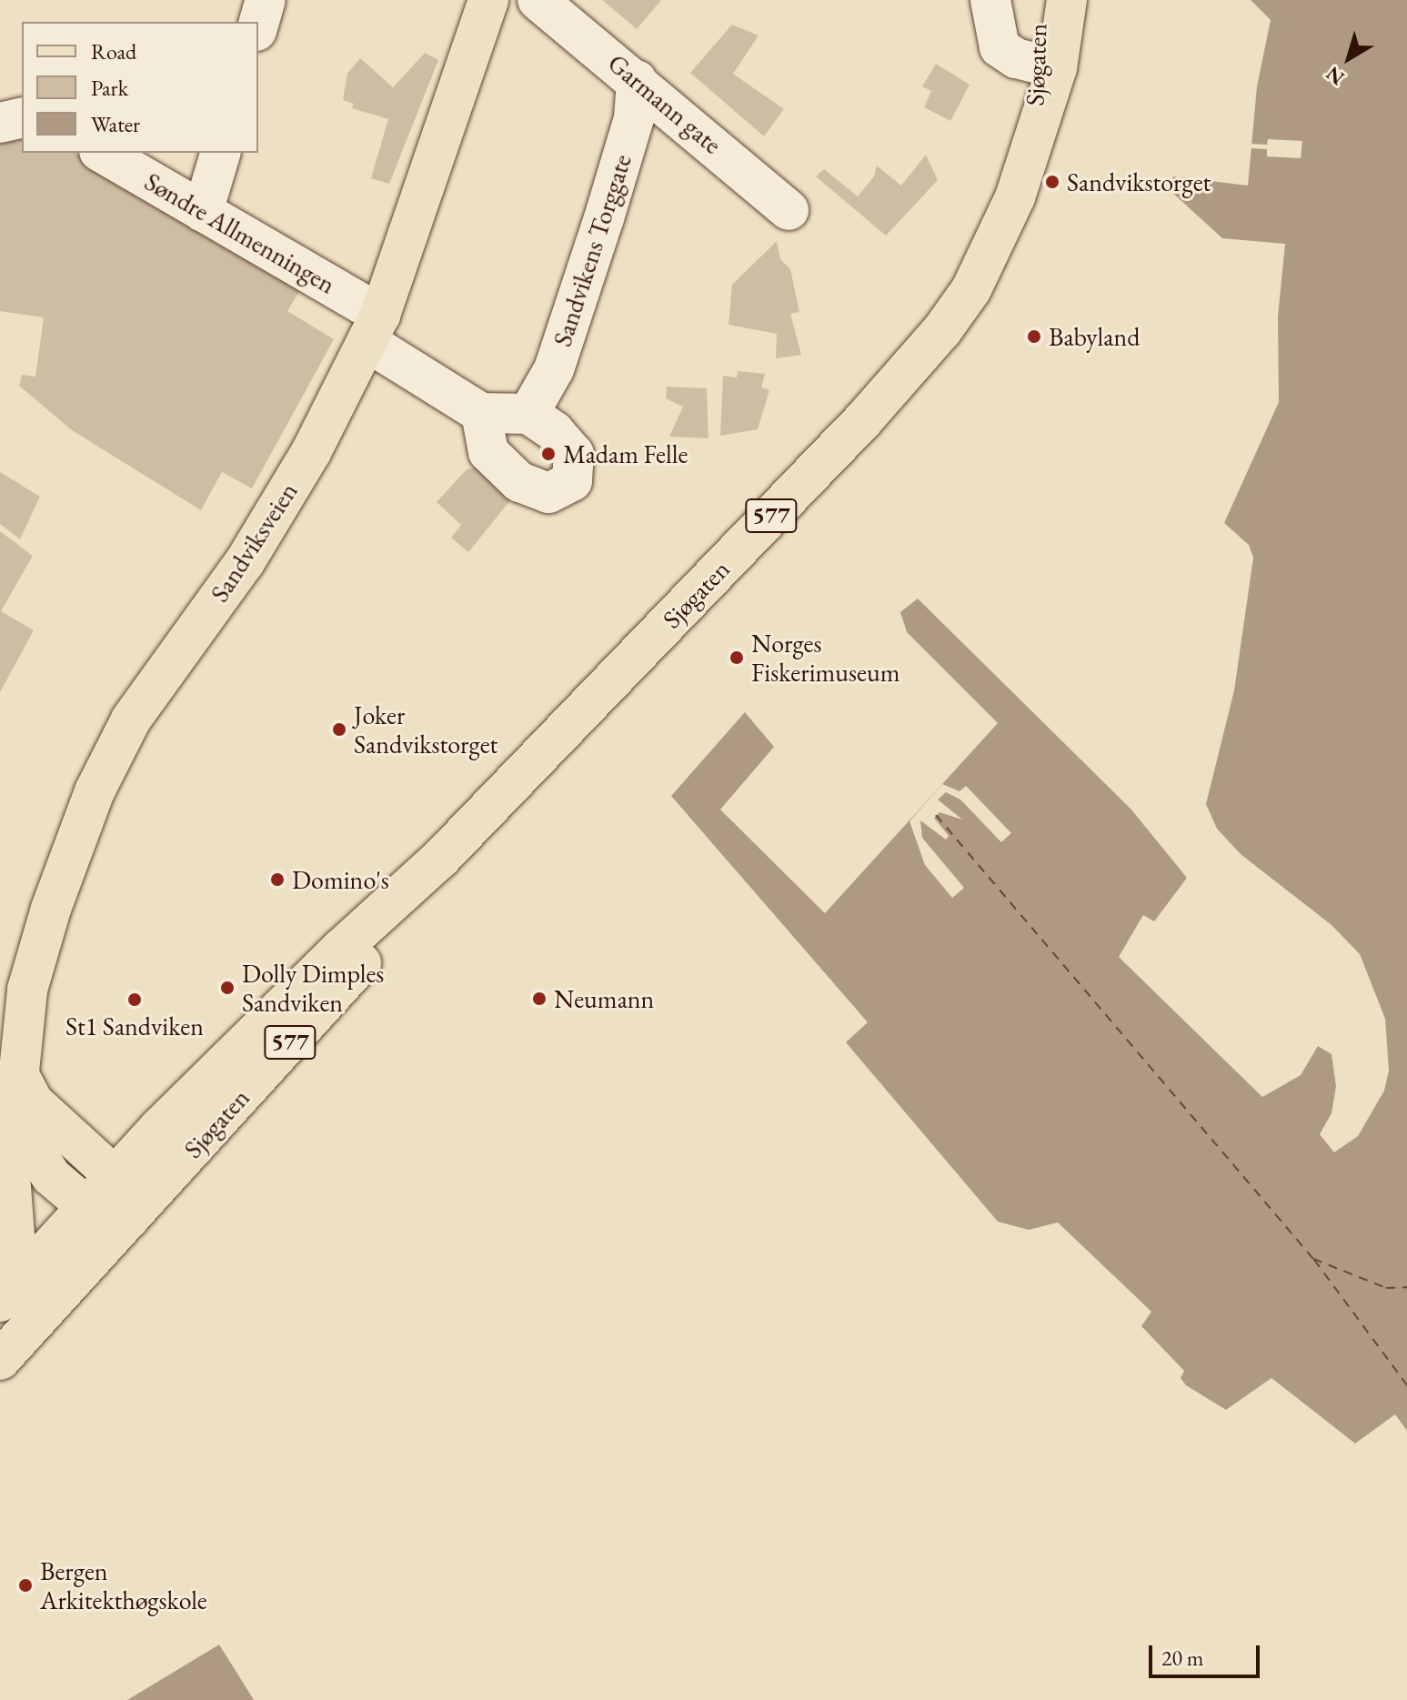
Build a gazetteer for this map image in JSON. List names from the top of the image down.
{
  "streets": {
    "main road": ["Sjøgaten", "577", "Sandviksveien"],
    "street": ["Garmann gate", "Søndre Allmenningen", "Sandvikens Torggate"]
  },
  "crossings": [
    ["Sjøgaten", "577"],
    ["Sjøgaten", "Sandviksveien"],
    ["Garmann gate", "Sandvikens Torggate"],
    ["Søndre Allmenningen", "Sandviksveien"]
  ],
  "places": [
    "Sandvikstorget",
    "Babyland",
    "Madam Felle",
    "Norges Fiskerimuseum",
    "Joker Sandvikstorget",
    "Domino's",
    "Dolly Dimples Sandviken",
    "Neumann",
    "St1 Sandviken",
    "Bergen Arkitekthøgskole"
  ],
  "legend": ["Road", "Park", "Water"],
  "scale_bar": "20 m",
  "north": "bottom left"
}
